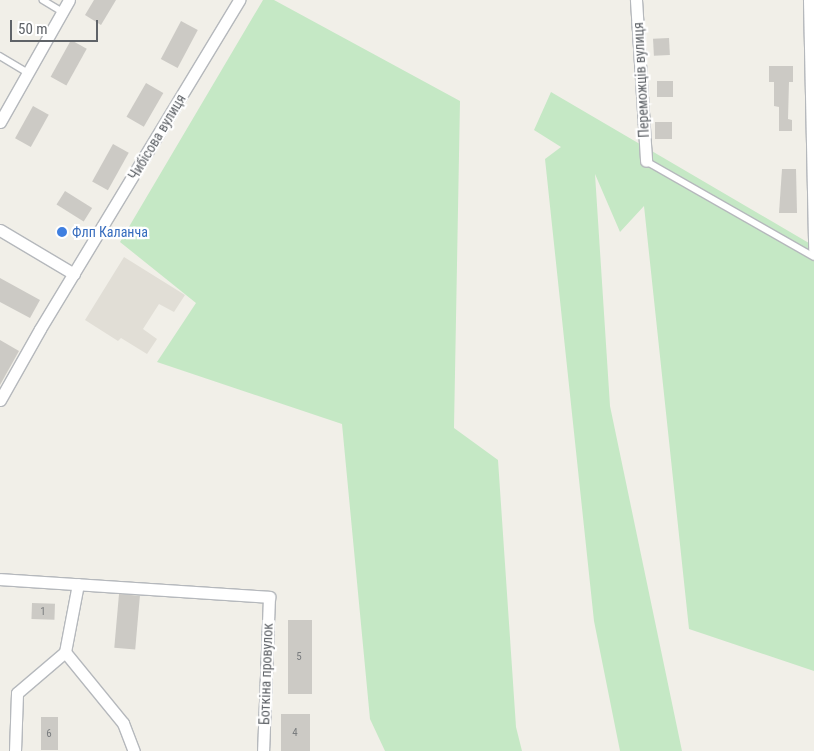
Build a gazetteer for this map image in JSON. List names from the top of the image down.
{
  "streets": {
    "street": ["Переможців вулиця", "Чибісова вулиця", "Боткіна провулок"]
  },
  "places": ["Флп Каланча"],
  "house_numbers": [
    "1",
    "5",
    "4",
    "6"
  ],
  "scale_bar": "50 m"
}
